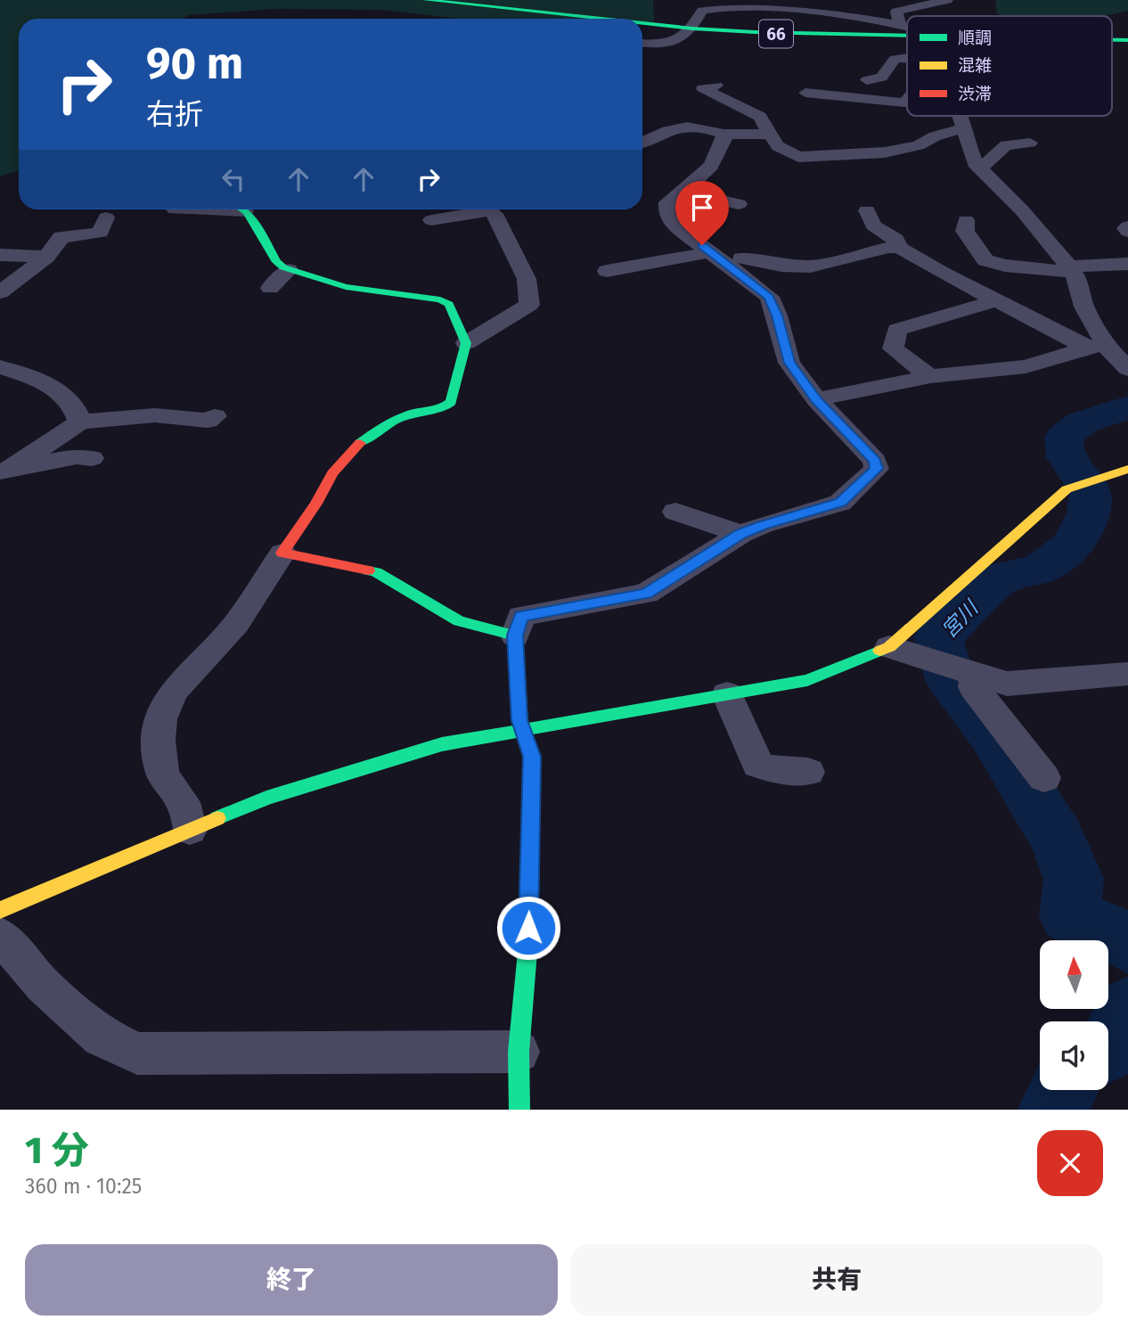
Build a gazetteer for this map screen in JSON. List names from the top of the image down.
{
  "streets": {
    "street": ["66"]
  },
  "water": ["宮川"],
  "legend": ["順調", "混雑", "渋滞"],
  "north": "top",
  "page": {
    "turn": ["90 m", "右折"],
    "heading": ["1 分", "360 m · 10:25"],
    "buttons": ["終了", "共有"]
  }
}
